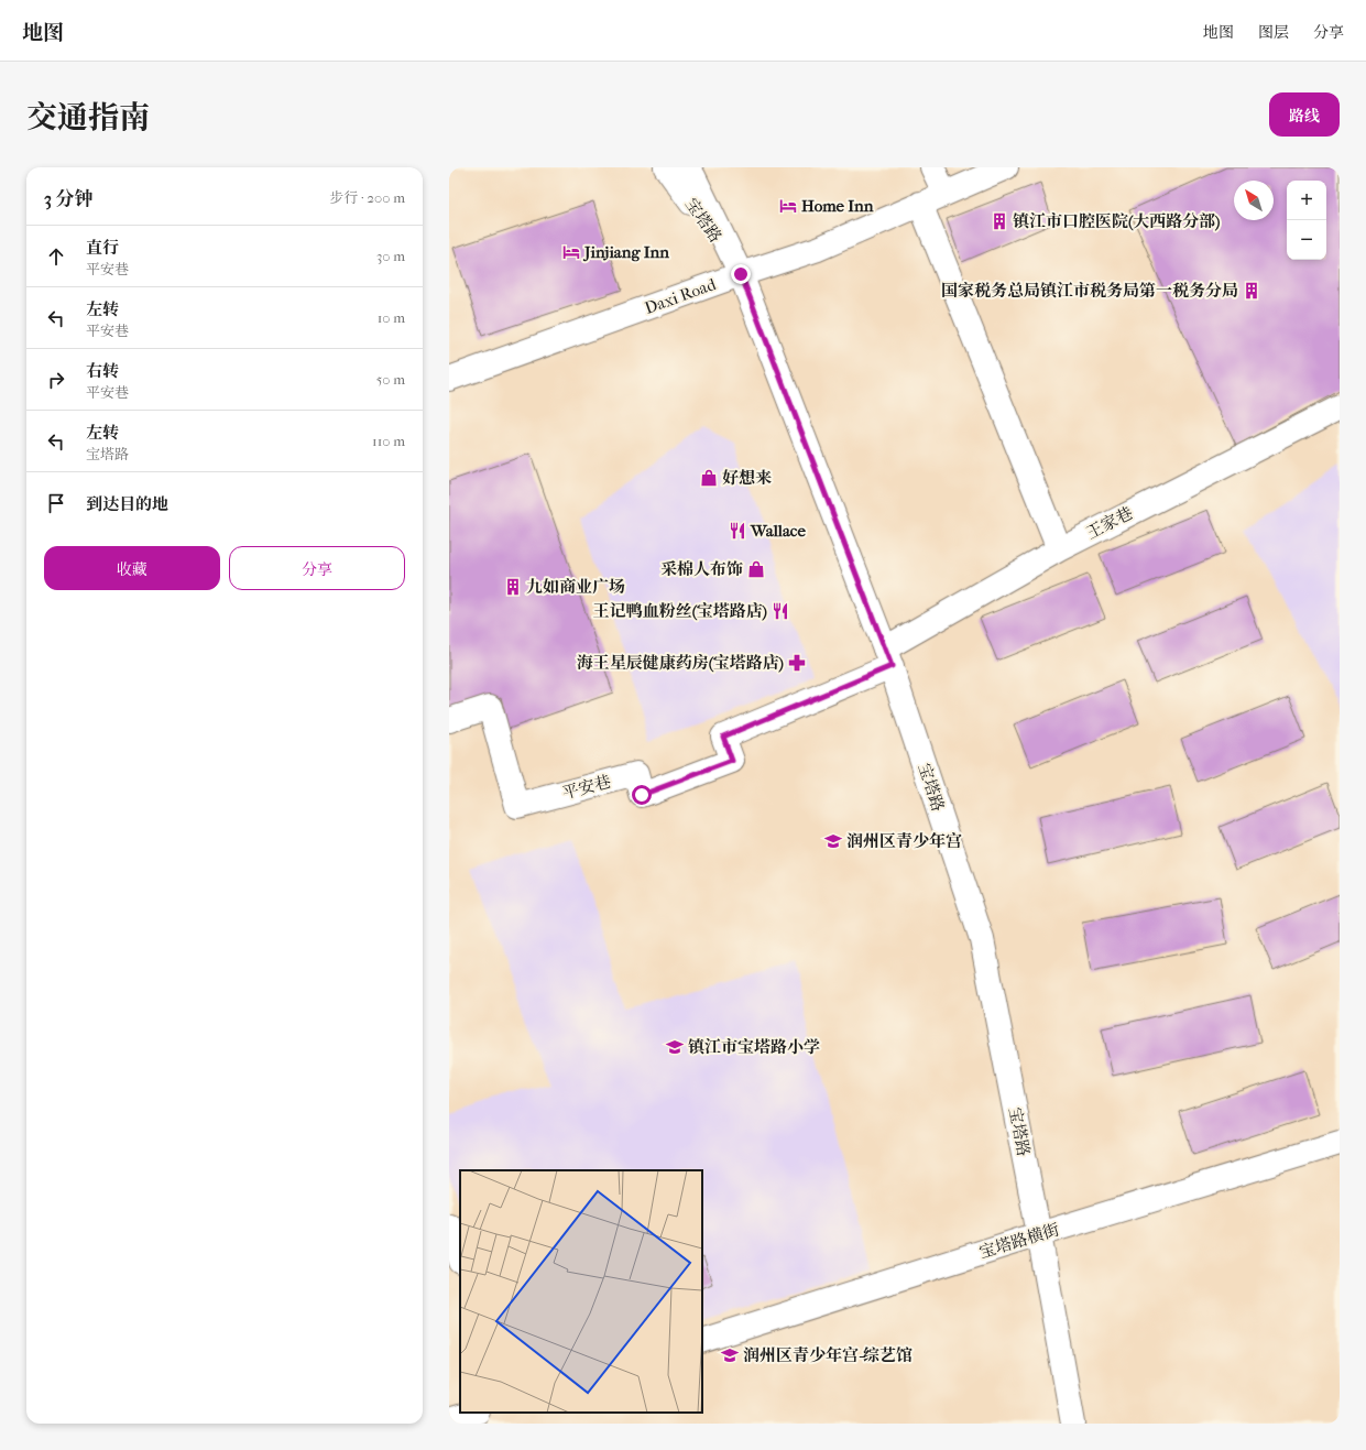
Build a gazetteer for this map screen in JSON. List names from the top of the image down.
{
  "streets": {
    "main road": [
      "宝塔路",
      "Daxi Road",
      "王家巷",
      "平安巷",
      "宝塔路横街"
    ]
  },
  "crossings": [
    ["宝塔路", "Daxi Road"],
    ["宝塔路", "王家巷"],
    ["宝塔路", "平安巷"],
    ["宝塔路", "宝塔路横街"],
    ["王家巷", "平安巷"]
  ],
  "places": {
    "hotel": ["Home Inn", "Jinjiang Inn"],
    "building": ["镇江市口腔医院(大西路分部)", "国家税务总局镇江市税务局第一税务分局", "九如商业广场"],
    "shop": ["好想来", "采棉人布饰"],
    "restaurant": ["Wallace", "王记鸭血粉丝(宝塔路店)"],
    "pharmacy": ["海王星辰健康药房(宝塔路店)"],
    "school or university": ["润州区青少年宫", "镇江市宝塔路小学", "润州区青少年宫-综艺馆"]
  },
  "north": "top left",
  "page": {
    "header": "地图",
    "nav": ["地图", "图层", "分享"],
    "title": "交通指南",
    "buttons": [
      "路线",
      ["收藏", "分享"]
    ],
    "heading": ["3 分钟", "步行 · 200 m"],
    "map_buttons": ["+", "−"],
    "list": [
      ["直行", "平安巷", "30 m"],
      ["左转", "平安巷", "10 m"],
      ["右转", "平安巷", "50 m"],
      ["左转", "宝塔路", "110 m"],
      "到达目的地"
    ]
  }
}
